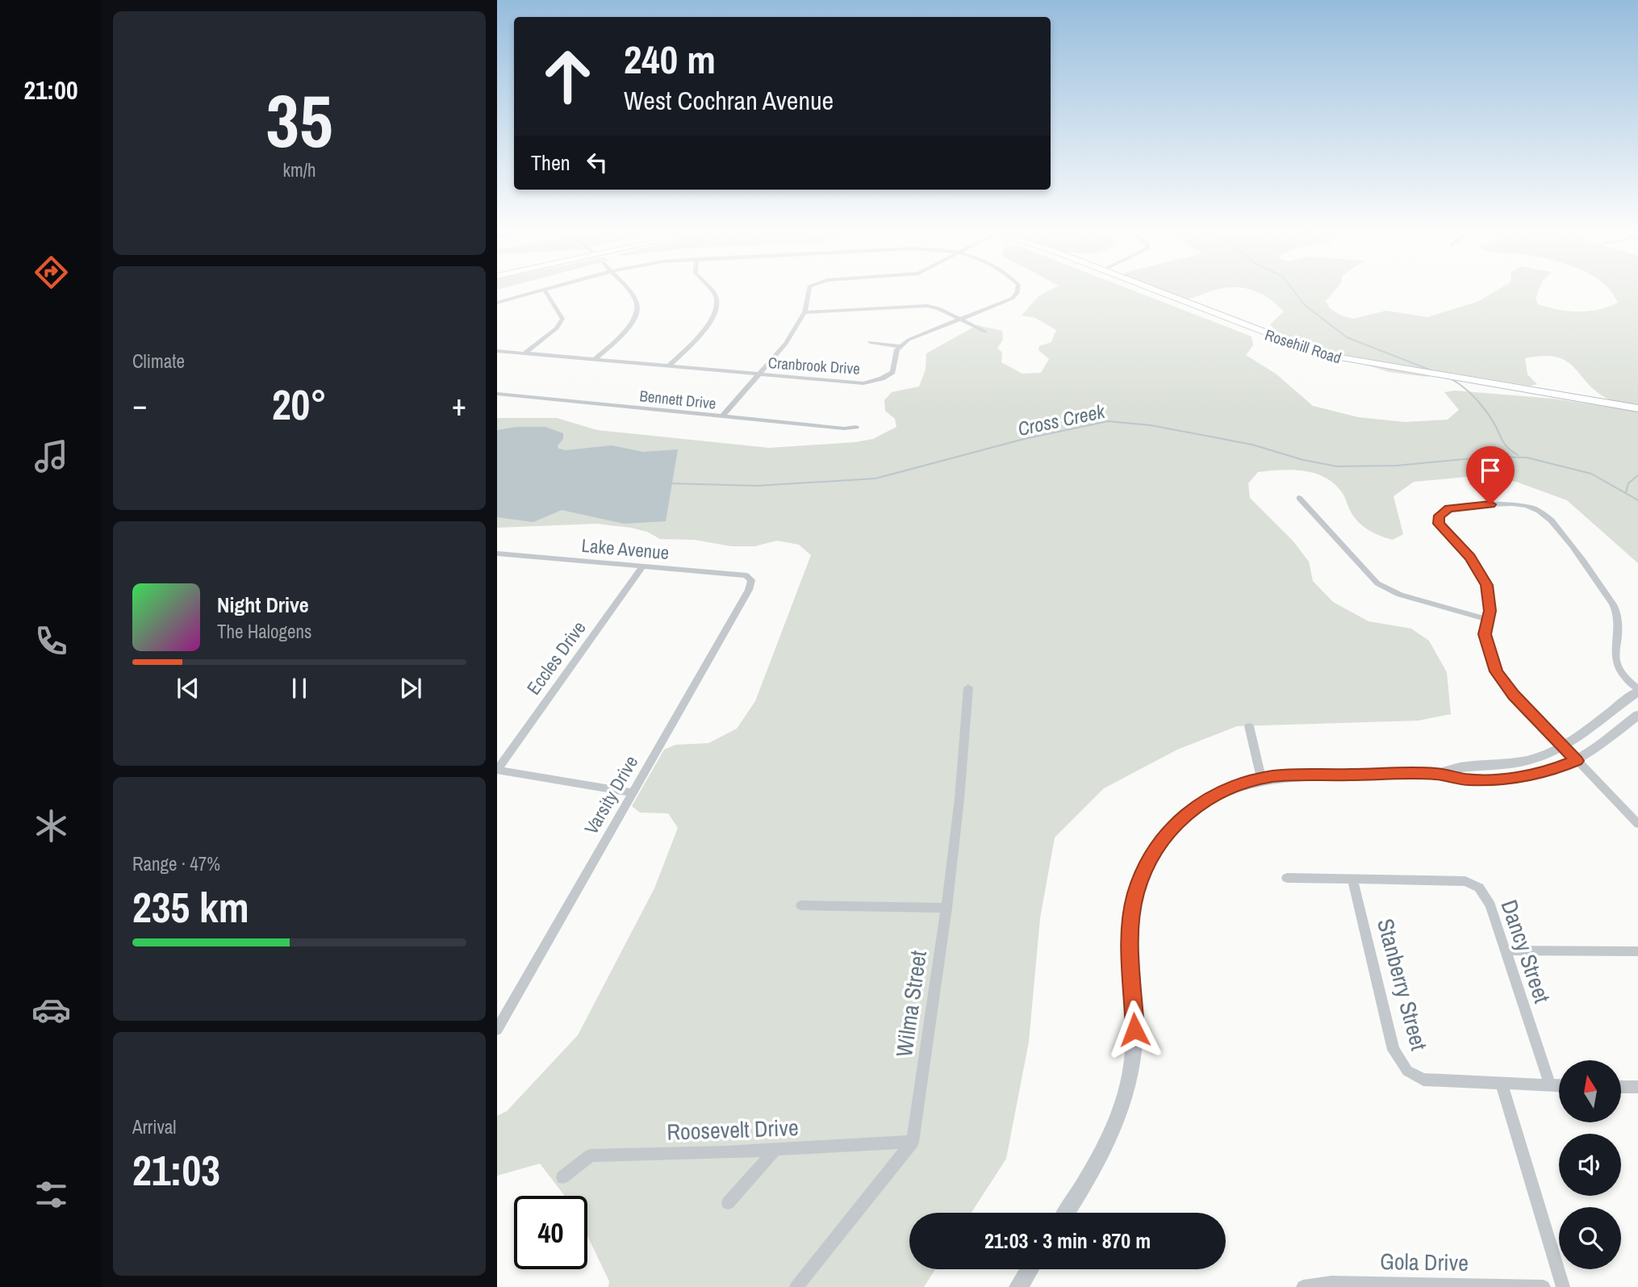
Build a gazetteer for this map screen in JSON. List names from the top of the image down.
{
  "streets": {
    "main road": ["Rosehill Road"],
    "street": [
      "Cranbrook Drive",
      "Bennett Drive",
      "Lake Avenue",
      "Eccles Drive",
      "Varsity Drive",
      "Dancy Street",
      "Stanberry Street",
      "Wilma Street",
      "Roosevelt Drive",
      "Gola Drive"
    ]
  },
  "crossings": [
    ["Lake Avenue", "Eccles Drive"],
    ["Lake Avenue", "Varsity Drive"],
    ["Dancy Street", "Stanberry Street"],
    ["Wilma Street", "Roosevelt Drive"]
  ],
  "water": ["Cross Creek"],
  "north": "top",
  "page": {
    "tabs": "21:00",
    "tile": [
      ["35", "km/h"],
      "Climate",
      ["Range · 47%", "235 km"],
      ["Arrival", "21:03"]
    ],
    "turn": ["240 m", "West Cochran Avenue"],
    "then": "Then",
    "heat": ["−", "20°", "+"],
    "song": ["Night Drive", "The Halogens"],
    "limit": "40",
    "trip": "21:03 · 3 min · 870 m"
  }
}
